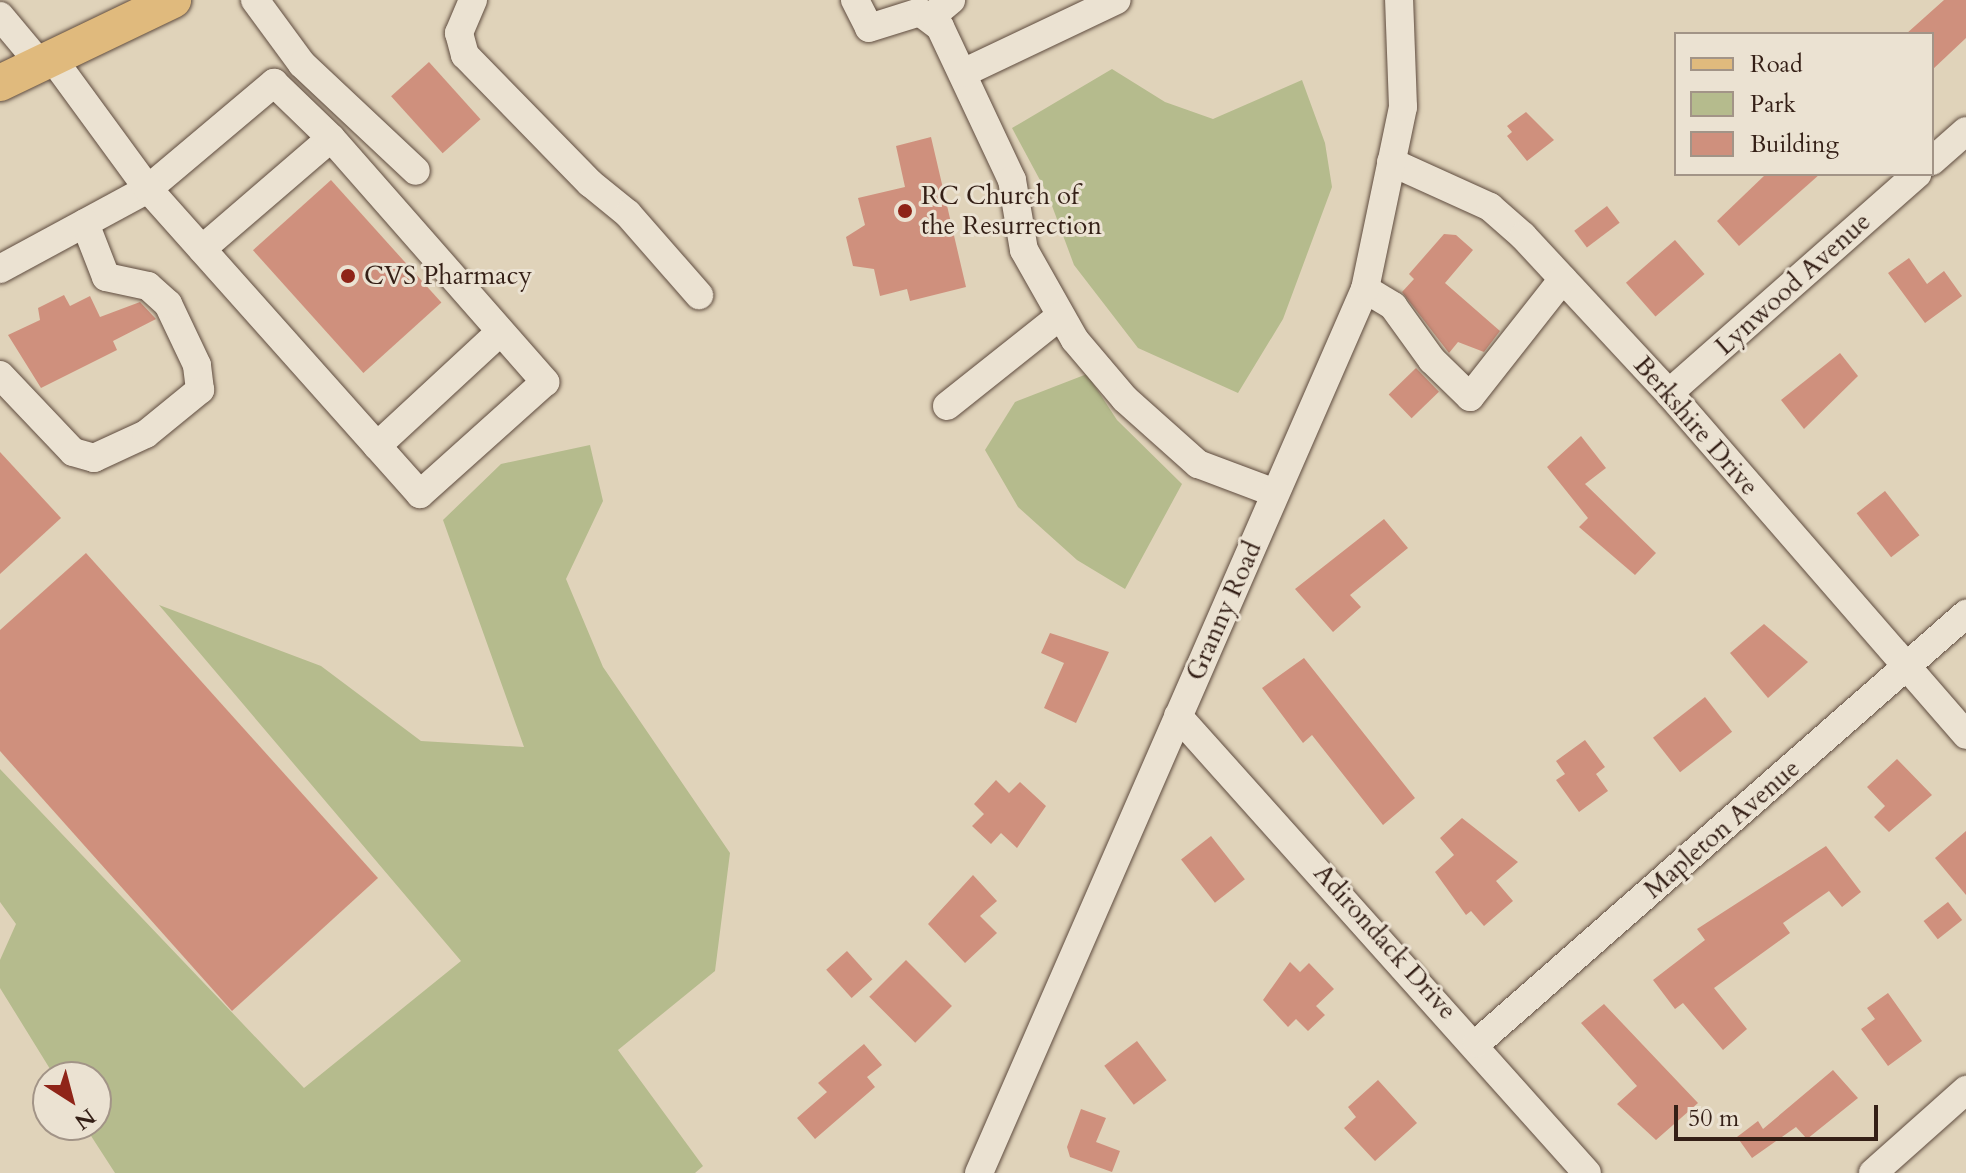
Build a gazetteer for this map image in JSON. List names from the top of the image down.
{
  "streets": {
    "street": [
      "Lynwood Avenue",
      "Berkshire Drive",
      "Granny Road",
      "Mapleton Avenue",
      "Adirondack Drive"
    ]
  },
  "crossings": [
    ["Lynwood Avenue", "Berkshire Drive"],
    ["Berkshire Drive", "Granny Road"],
    ["Berkshire Drive", "Mapleton Avenue"],
    ["Granny Road", "Adirondack Drive"],
    ["Mapleton Avenue", "Adirondack Drive"]
  ],
  "places": ["RC Church of the Resurrection", "CVS Pharmacy"],
  "legend": ["Road", "Park", "Building"],
  "scale_bar": "50 m",
  "north": "bottom right"
}
